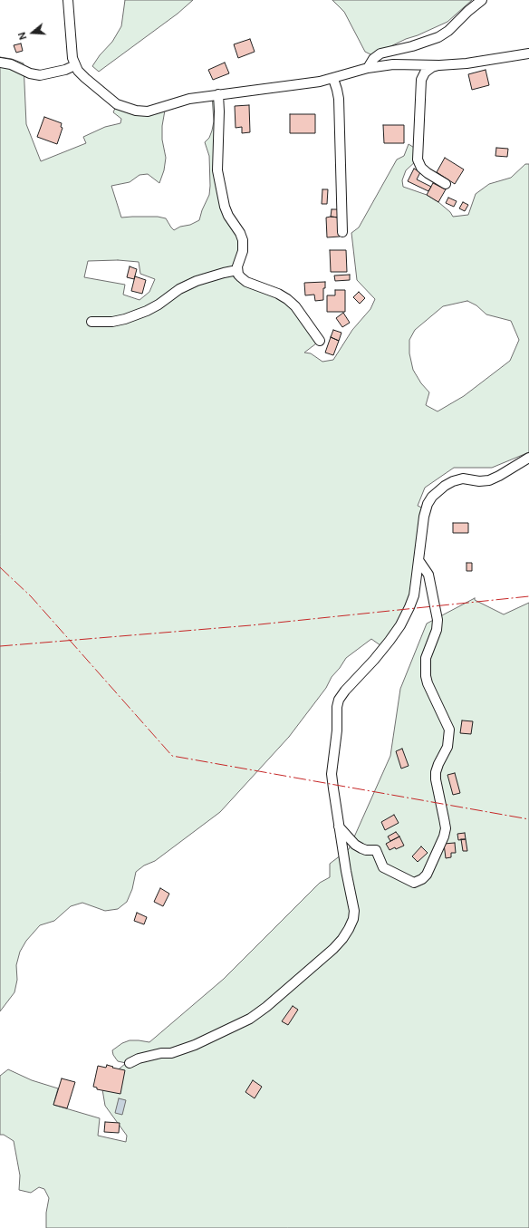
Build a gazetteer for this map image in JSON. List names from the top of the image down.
{
  "north": "left"
}
